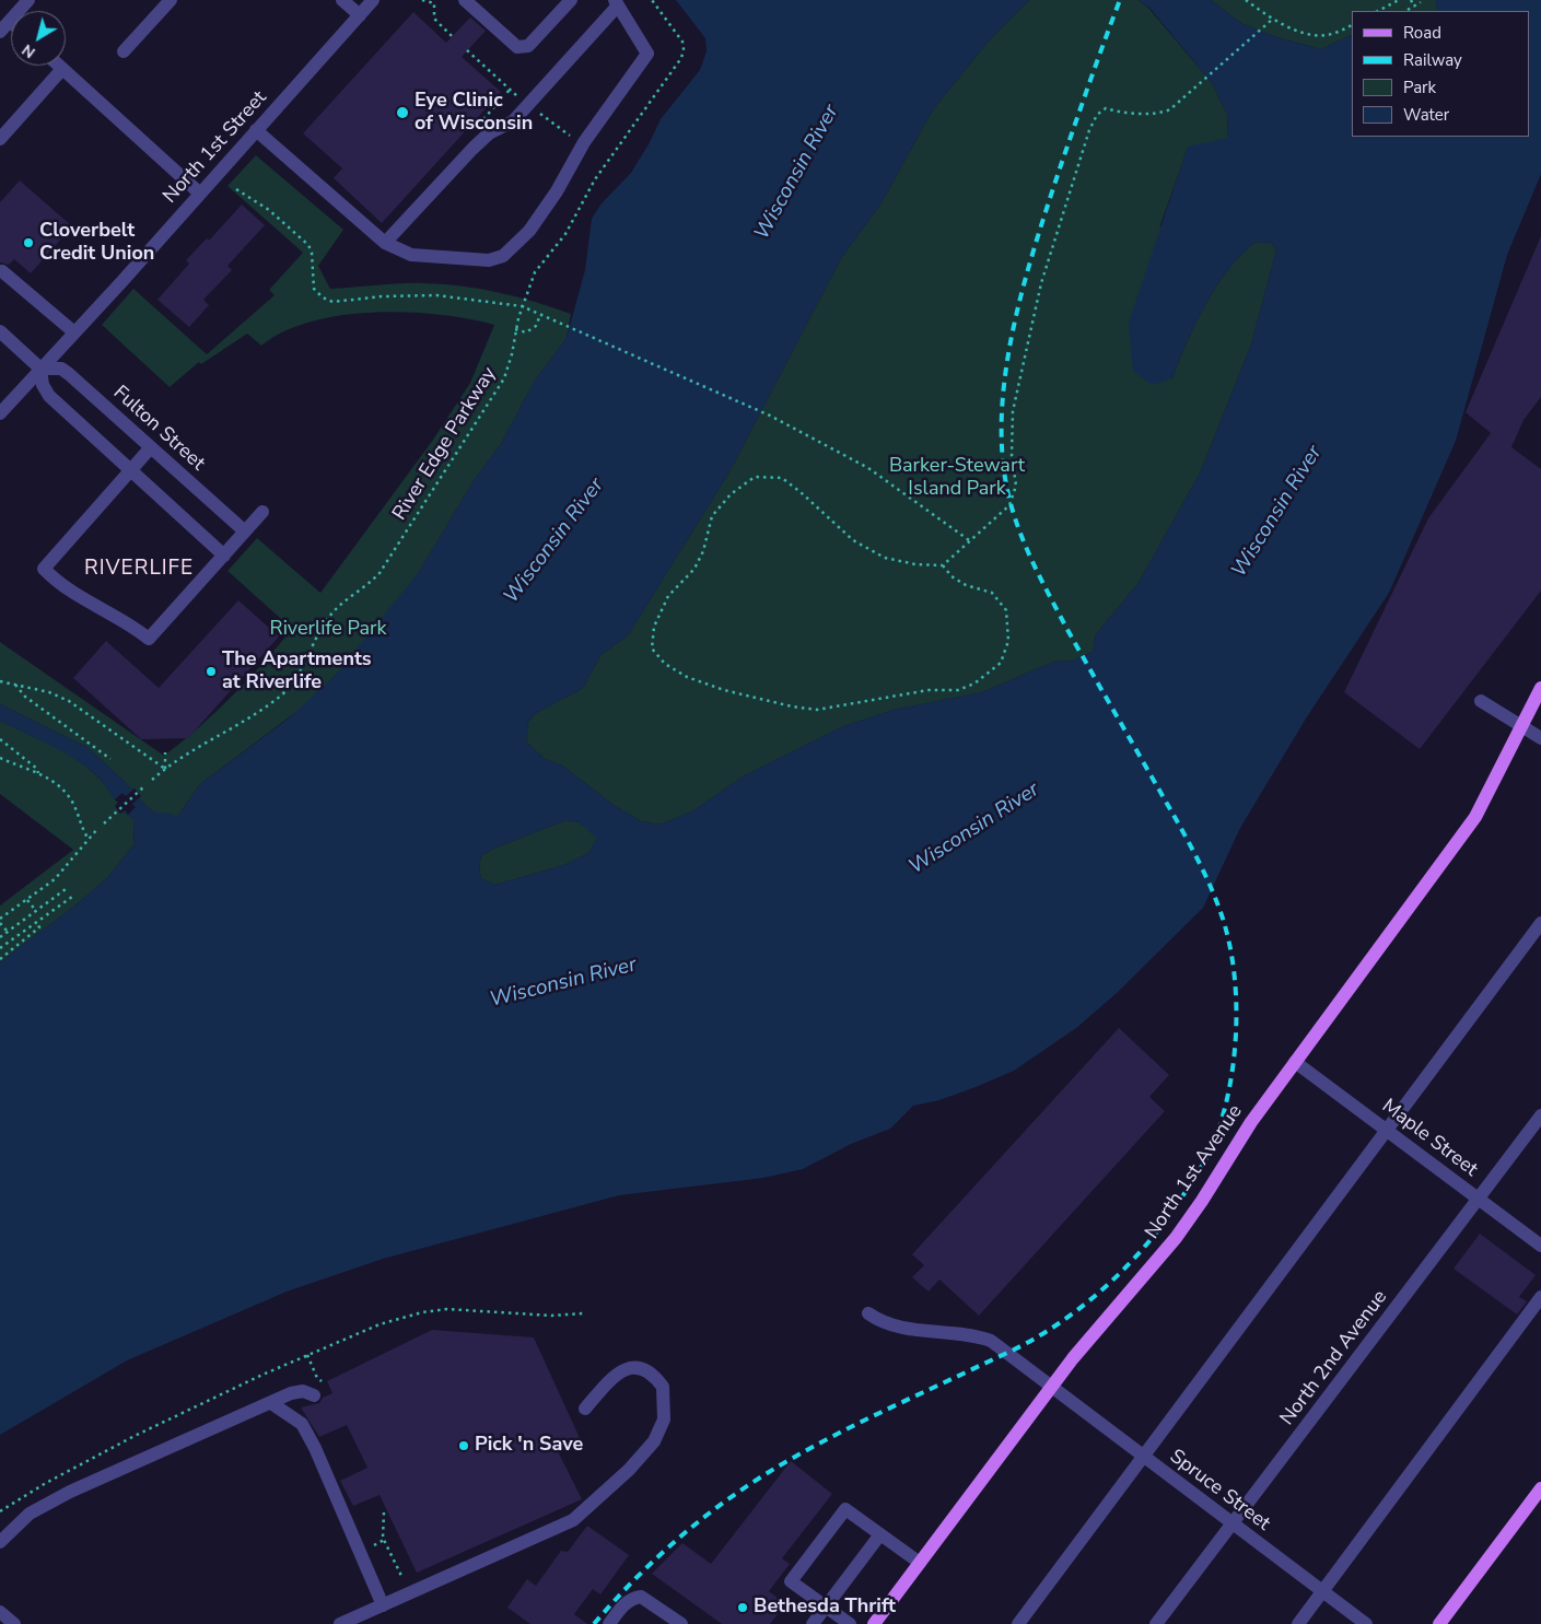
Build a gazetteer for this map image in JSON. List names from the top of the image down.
{
  "streets": {
    "main road": ["North 1st Avenue"],
    "street": [
      "North 1st Street",
      "Fulton Street",
      "Maple Street",
      "North 2nd Avenue",
      "Spruce Street"
    ],
    "path": ["River Edge Parkway"]
  },
  "crossings": [
    ["North 1st Street", "Fulton Street"],
    ["Maple Street", "North 1st Avenue"],
    ["Maple Street", "North 2nd Avenue"],
    ["North 1st Avenue", "Spruce Street"],
    ["North 2nd Avenue", "Spruce Street"]
  ],
  "districts": ["RIVERLIFE"],
  "water": ["Wisconsin River"],
  "parks": ["Barker-Stewart Island Park", "Riverlife Park"],
  "places": [
    "Eye Clinic of Wisconsin",
    "Cloverbelt Credit Union",
    "The Apartments at Riverlife",
    "Pick 'n Save",
    "Bethesda Thrift"
  ],
  "legend": [
    "Road",
    "Railway",
    "Park",
    "Water"
  ],
  "north": "bottom left"
}
